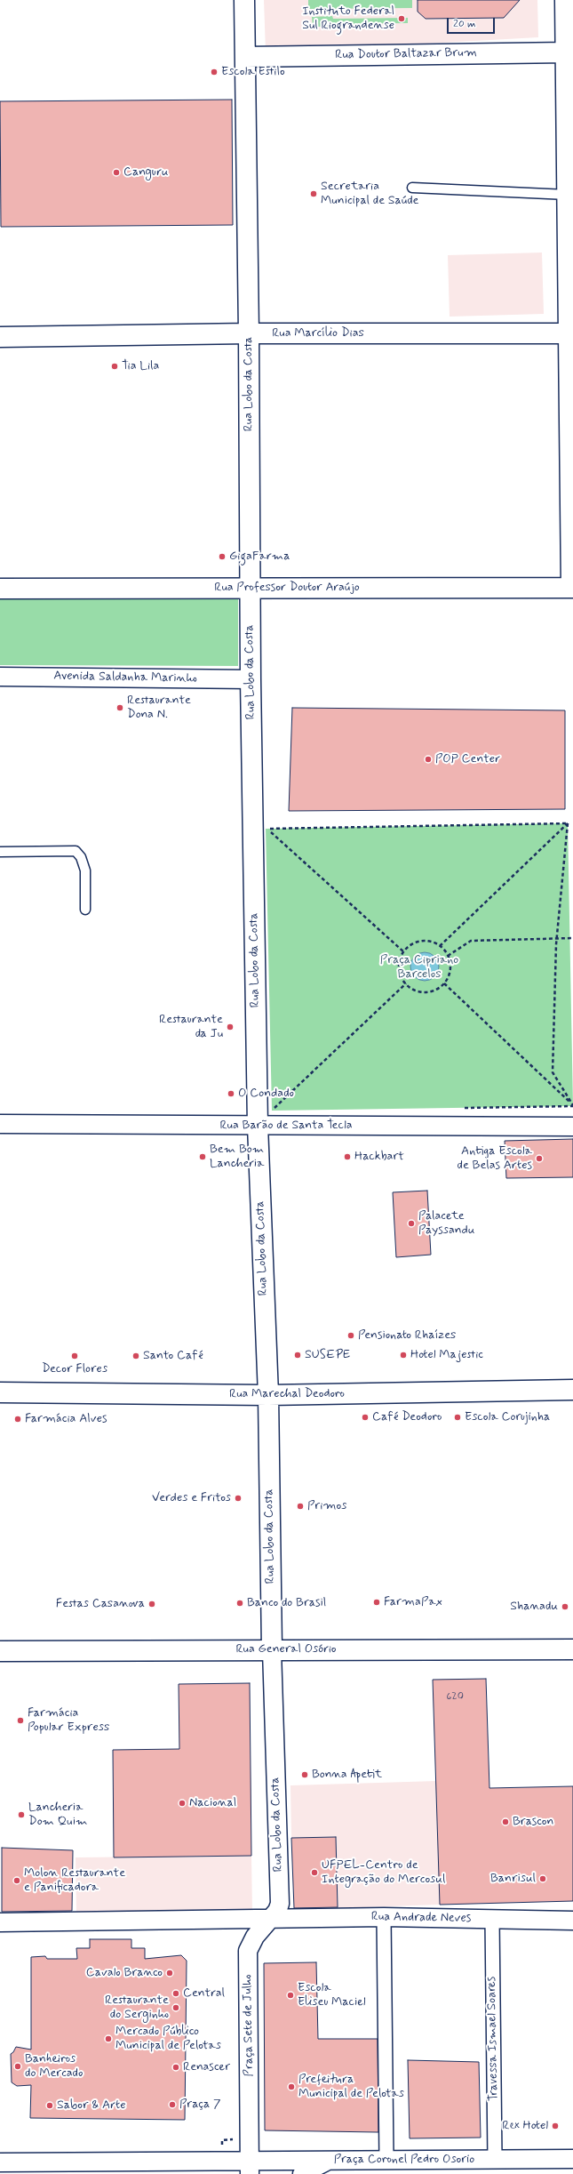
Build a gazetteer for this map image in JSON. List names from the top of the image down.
{
  "streets": {
    "street": [
      "Rua Doutor Baltazar Brum",
      "Rua Marcílio Dias",
      "Rua Lobo da Costa",
      "Rua Professor Doutor Araújo",
      "Avenida Saldanha Marinho",
      "Rua Barão de Santa Tecla",
      "Rua Marechal Deodoro",
      "Rua General Osório",
      "Rua Andrade Neves",
      "Praça Sete de Julho",
      "Travessa Ismael Soares",
      "Praça Coronel Pedro Osorio"
    ]
  },
  "crossings": [
    ["Rua Doutor Baltazar Brum", "Rua Lobo da Costa"],
    ["Rua Marcílio Dias", "Rua Lobo da Costa"],
    ["Rua Lobo da Costa", "Rua Professor Doutor Araújo"],
    ["Rua Lobo da Costa", "Avenida Saldanha Marinho"],
    ["Rua Lobo da Costa", "Rua Barão de Santa Tecla"],
    ["Rua Lobo da Costa", "Rua Marechal Deodoro"],
    ["Rua Lobo da Costa", "Rua General Osório"],
    ["Rua Lobo da Costa", "Rua Andrade Neves"],
    ["Rua Lobo da Costa", "Praça Sete de Julho"],
    ["Rua Andrade Neves", "Praça Sete de Julho"],
    ["Rua Andrade Neves", "Travessa Ismael Soares"],
    ["Praça Sete de Julho", "Praça Coronel Pedro Osorio"],
    ["Travessa Ismael Soares", "Praça Coronel Pedro Osorio"]
  ],
  "parks": ["Praça Cipriano Barcelos"],
  "places": [
    "Instituto Federal Sul Riograndense",
    "Escola Estilo",
    "Canguru",
    "Secretaria Municipal de Saúde",
    "Tia Lila",
    "GigaFarma",
    "Restaurante Dona N.",
    "POP Center",
    "Restaurante da Ju",
    "O Condado",
    "Bem Bom Lancheria",
    "Hackbart",
    "Antiga Escola de Belas Artes",
    "Palacete Payssandu",
    "Pensionato Rhaízes",
    "SUSEPE",
    "Hotel Majestic",
    "Decor Flores",
    "Santo Café",
    "Café Deodoro",
    "Escola Corujinha",
    "Farmácia Alves",
    "Verdes e Fritos",
    "Primos",
    "FarmaPax",
    "Banco do Brasil",
    "Festas Casanova",
    "Shanadu",
    "Farmácia Popular Express",
    "Bonna Apetit",
    "Nacional",
    "Lancheria Dom Quim",
    "Brascon",
    "UFPEL-Centro de Integração do Mercosul",
    "Banrisul",
    "Molon Restaurante e Panificadora",
    "Cavalo Branco",
    "Central",
    "Escola Eliseu Maciel",
    "Restaurante do Serginho",
    "Mercado Público Municipal de Pelotas",
    "Banheiros do Mercado",
    "Renascer",
    "Prefeitura Municipal de Pelotas",
    "Praça 7",
    "Sabor & Arte",
    "Rex Hotel"
  ],
  "house_numbers": ["620"],
  "scale_bar": "20 m"
}
